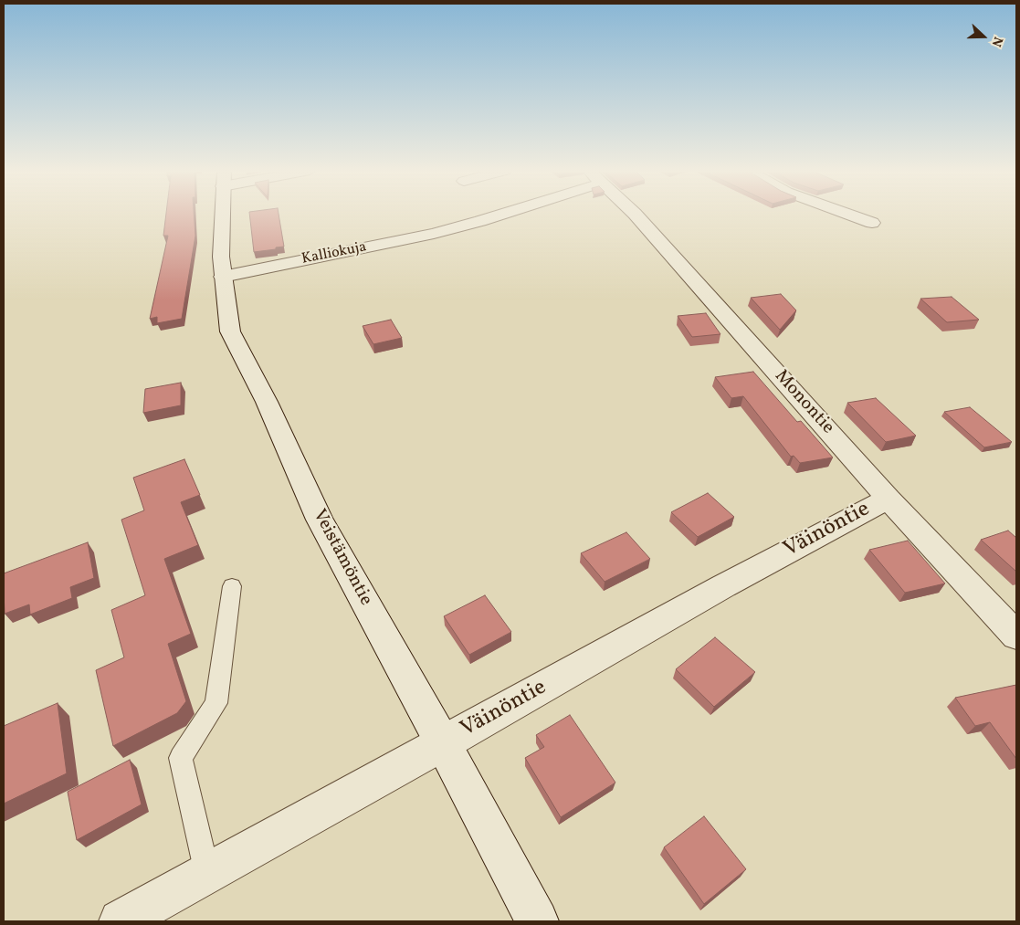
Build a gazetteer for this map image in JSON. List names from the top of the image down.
{
  "streets": {
    "street": [
      "Kalliokuja",
      "Monontie",
      "Väinöntie",
      "Veistämöntie"
    ]
  },
  "crossings": [
    ["Kalliokuja", "Veistämöntie"],
    ["Monontie", "Väinöntie"],
    ["Väinöntie", "Veistämöntie"]
  ],
  "north": "right"
}
